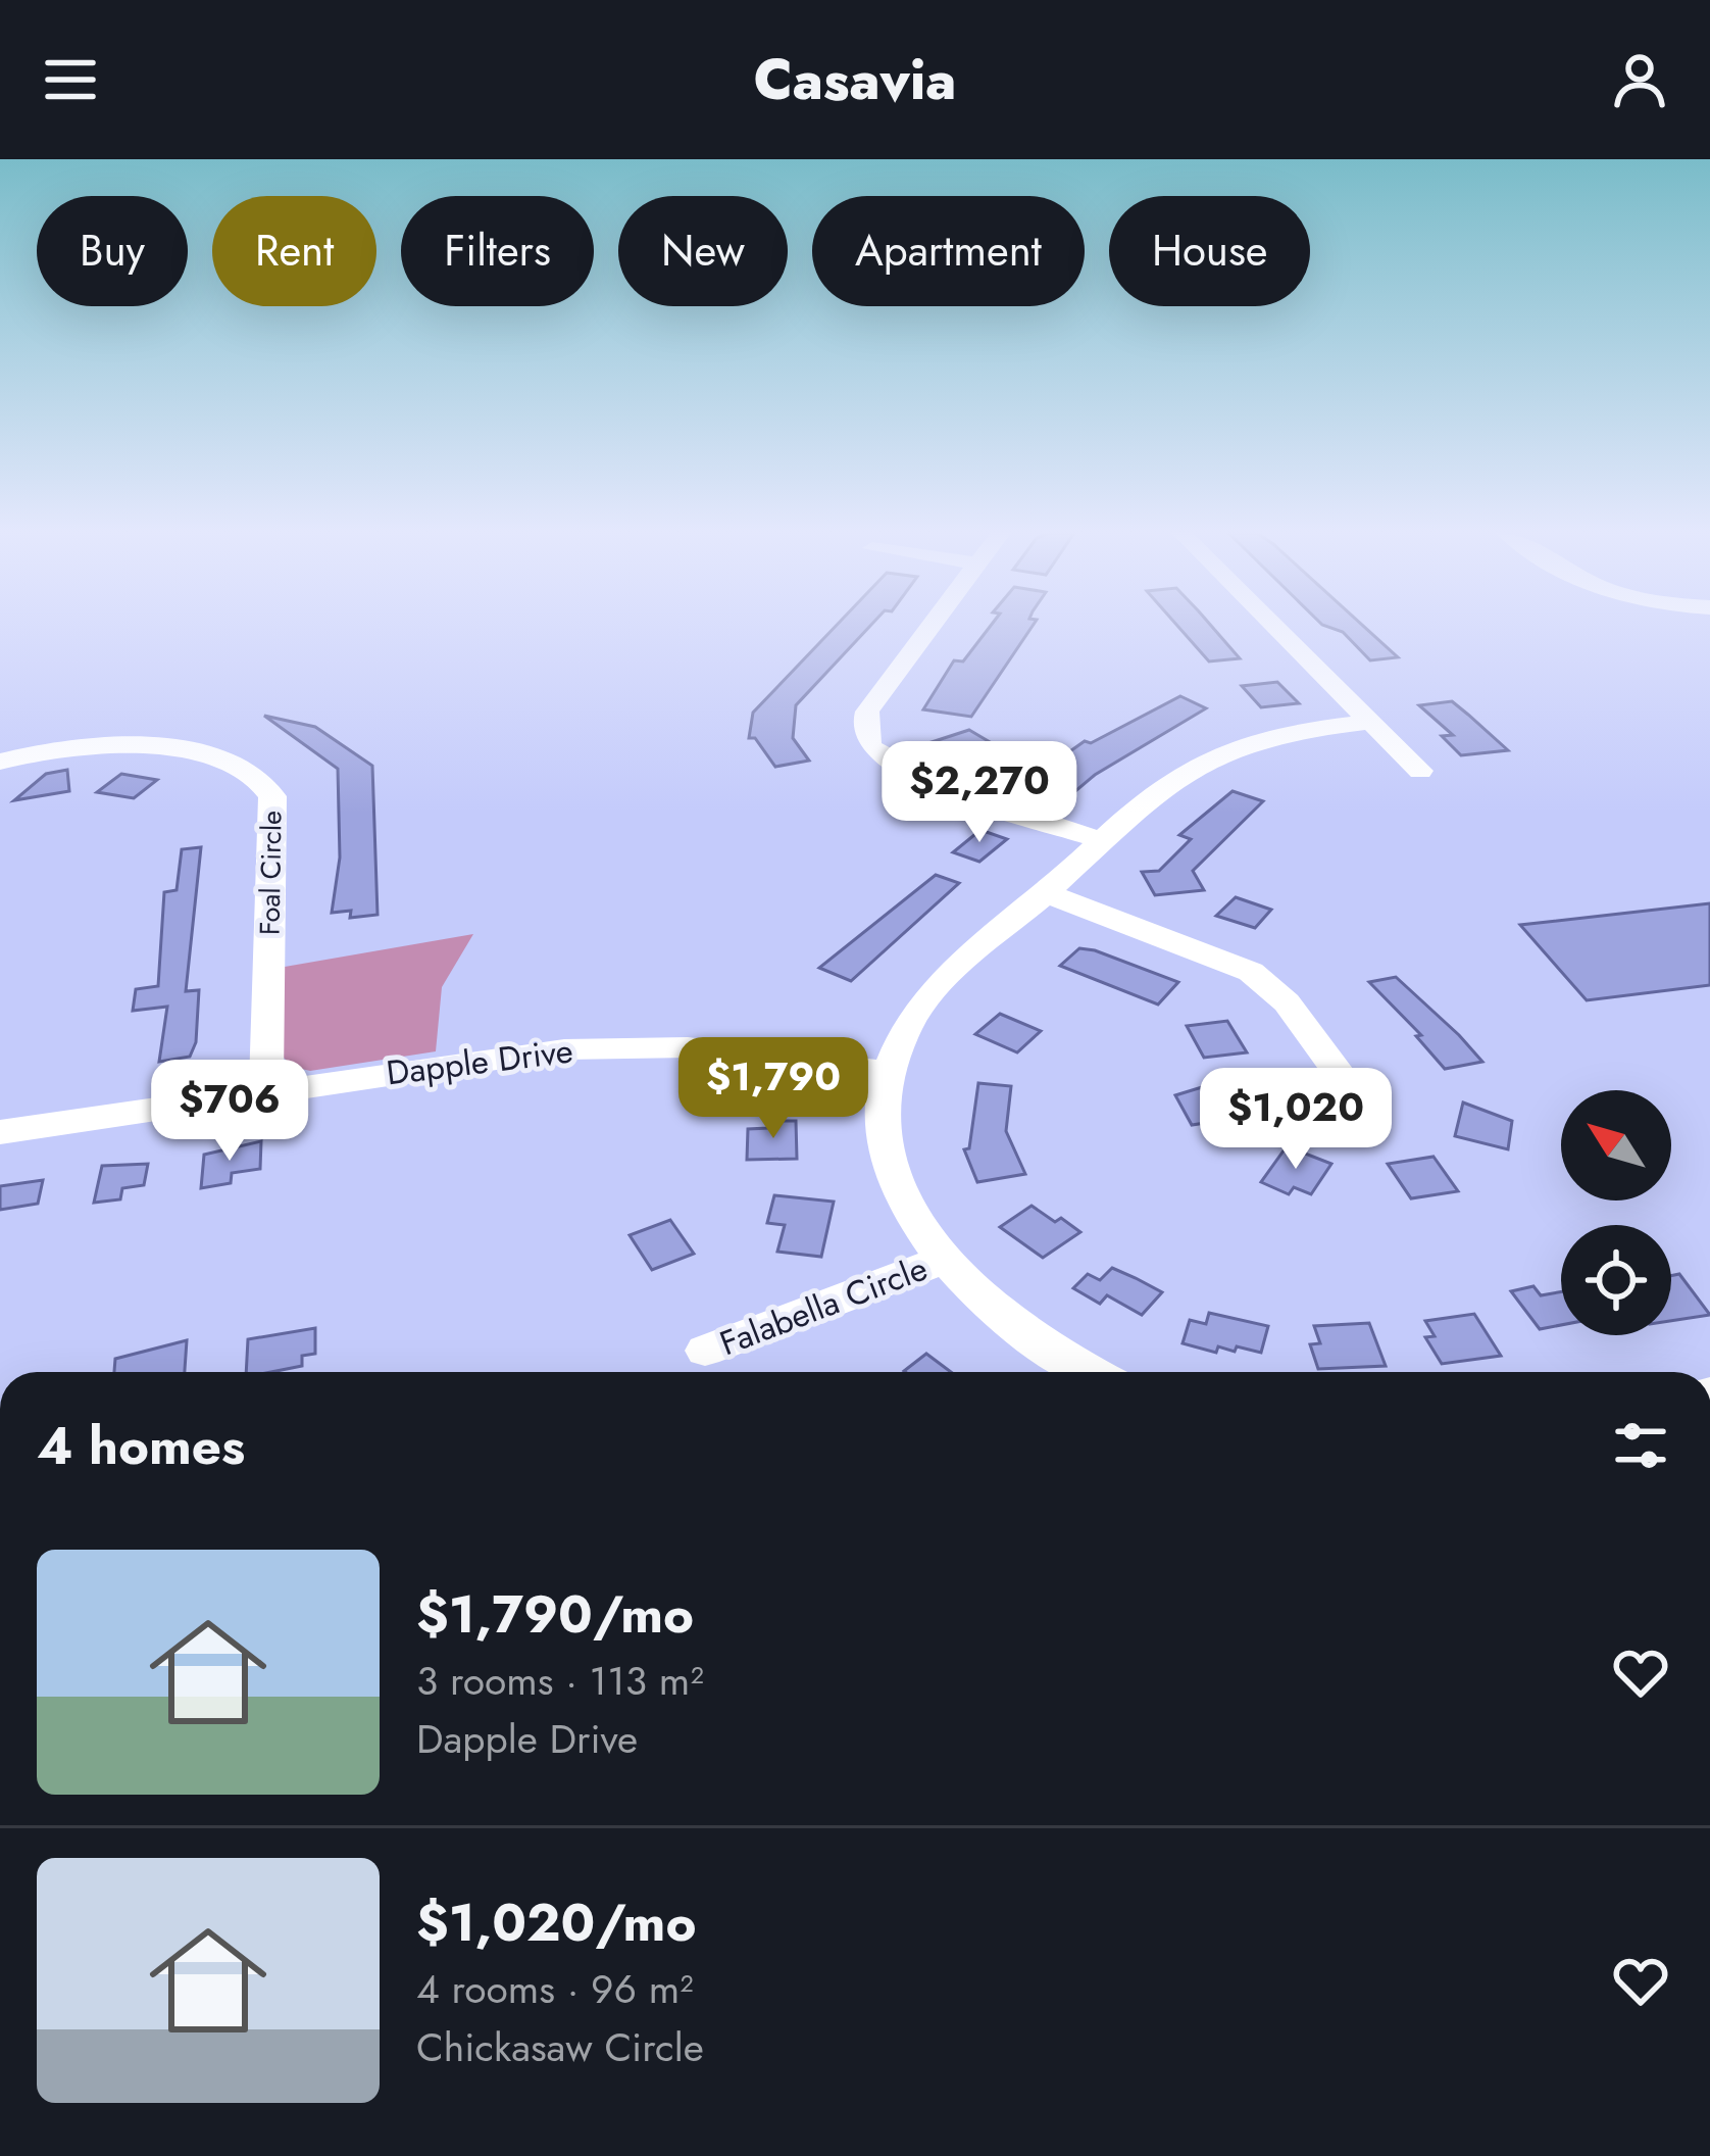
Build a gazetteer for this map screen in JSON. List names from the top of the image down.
{
  "streets": {
    "street": ["Foal Circle", "Dapple Drive", "Falabella Circle"]
  },
  "crossings": [
    ["Foal Circle", "Dapple Drive"]
  ],
  "north": "top left",
  "page": {
    "header": "Casavia",
    "chip": [
      "Buy",
      "Rent",
      "Filters",
      "New",
      "Apartment",
      "House"
    ],
    "price": [
      "$2,270",
      "$1,790",
      "$706",
      "$1,020"
    ],
    "heading": "4 homes",
    "list": [
      {
        "name": "$1,790/mo",
        "note": "3 rooms · 113 m² · Dapple Drive"
      },
      {
        "name": "$1,020/mo",
        "note": "4 rooms · 96 m² · Chickasaw Circle"
      }
    ]
  }
}
